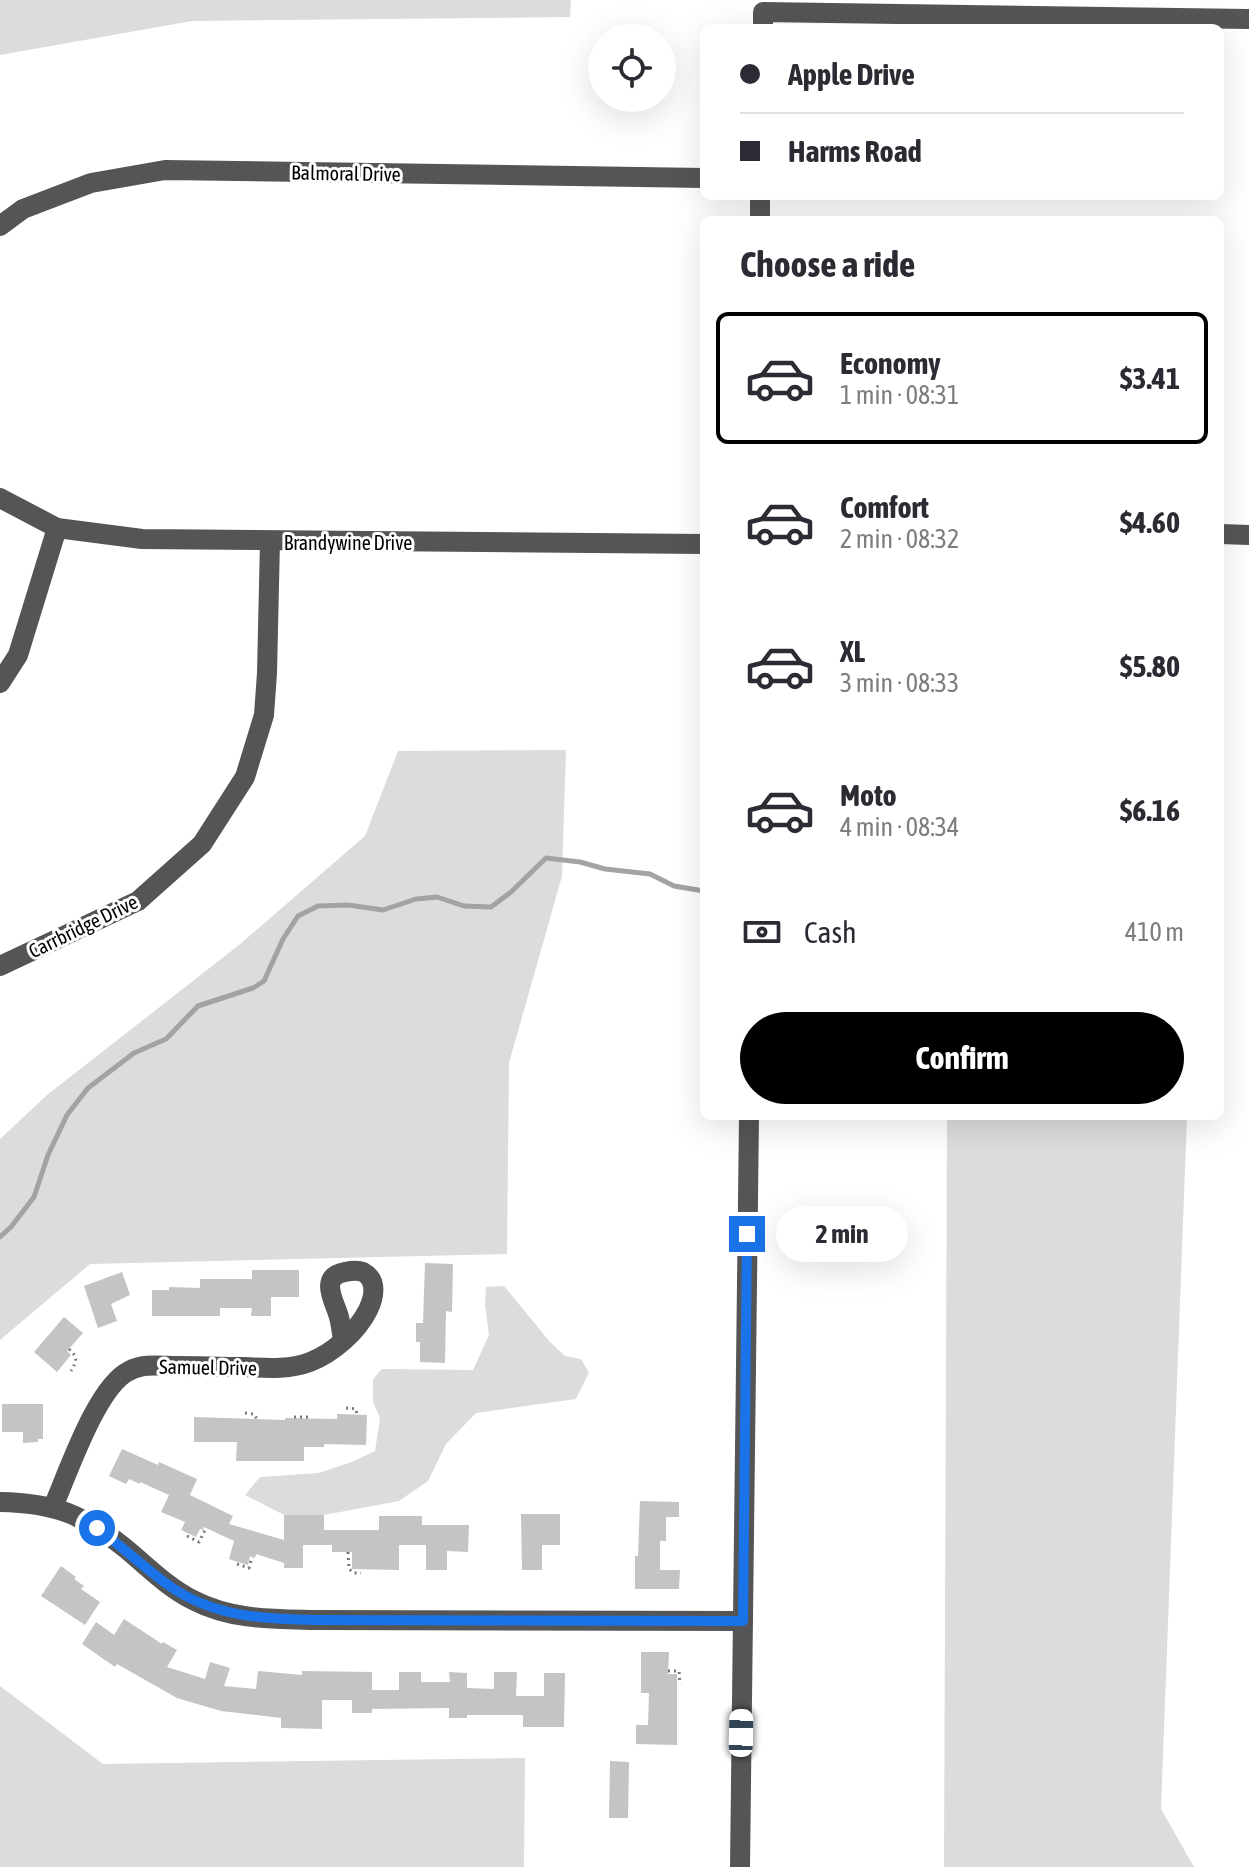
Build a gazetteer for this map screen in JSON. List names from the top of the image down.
{
  "streets": {
    "street": [
      "Balmoral Drive",
      "Brandywine Drive",
      "Carrbridge Drive",
      "Samuel Drive"
    ]
  },
  "crossings": [
    ["Brandywine Drive", "Carrbridge Drive"]
  ],
  "page": {
    "banner": ["Apple Drive", "Harms Road"],
    "heading": "Choose a ride",
    "list": [
      {
        "name": "Economy",
        "note": "1 min · 08:31",
        "value": "$3.41"
      },
      {
        "name": "Comfort",
        "note": "2 min · 08:32",
        "value": "$4.60"
      },
      {
        "name": "XL",
        "note": "3 min · 08:33",
        "value": "$5.80"
      },
      {
        "name": "Moto",
        "note": "4 min · 08:34",
        "value": "$6.16"
      }
    ],
    "pay": ["Cash", "410 m"],
    "buttons": "Confirm",
    "bubble": "2 min"
  }
}
